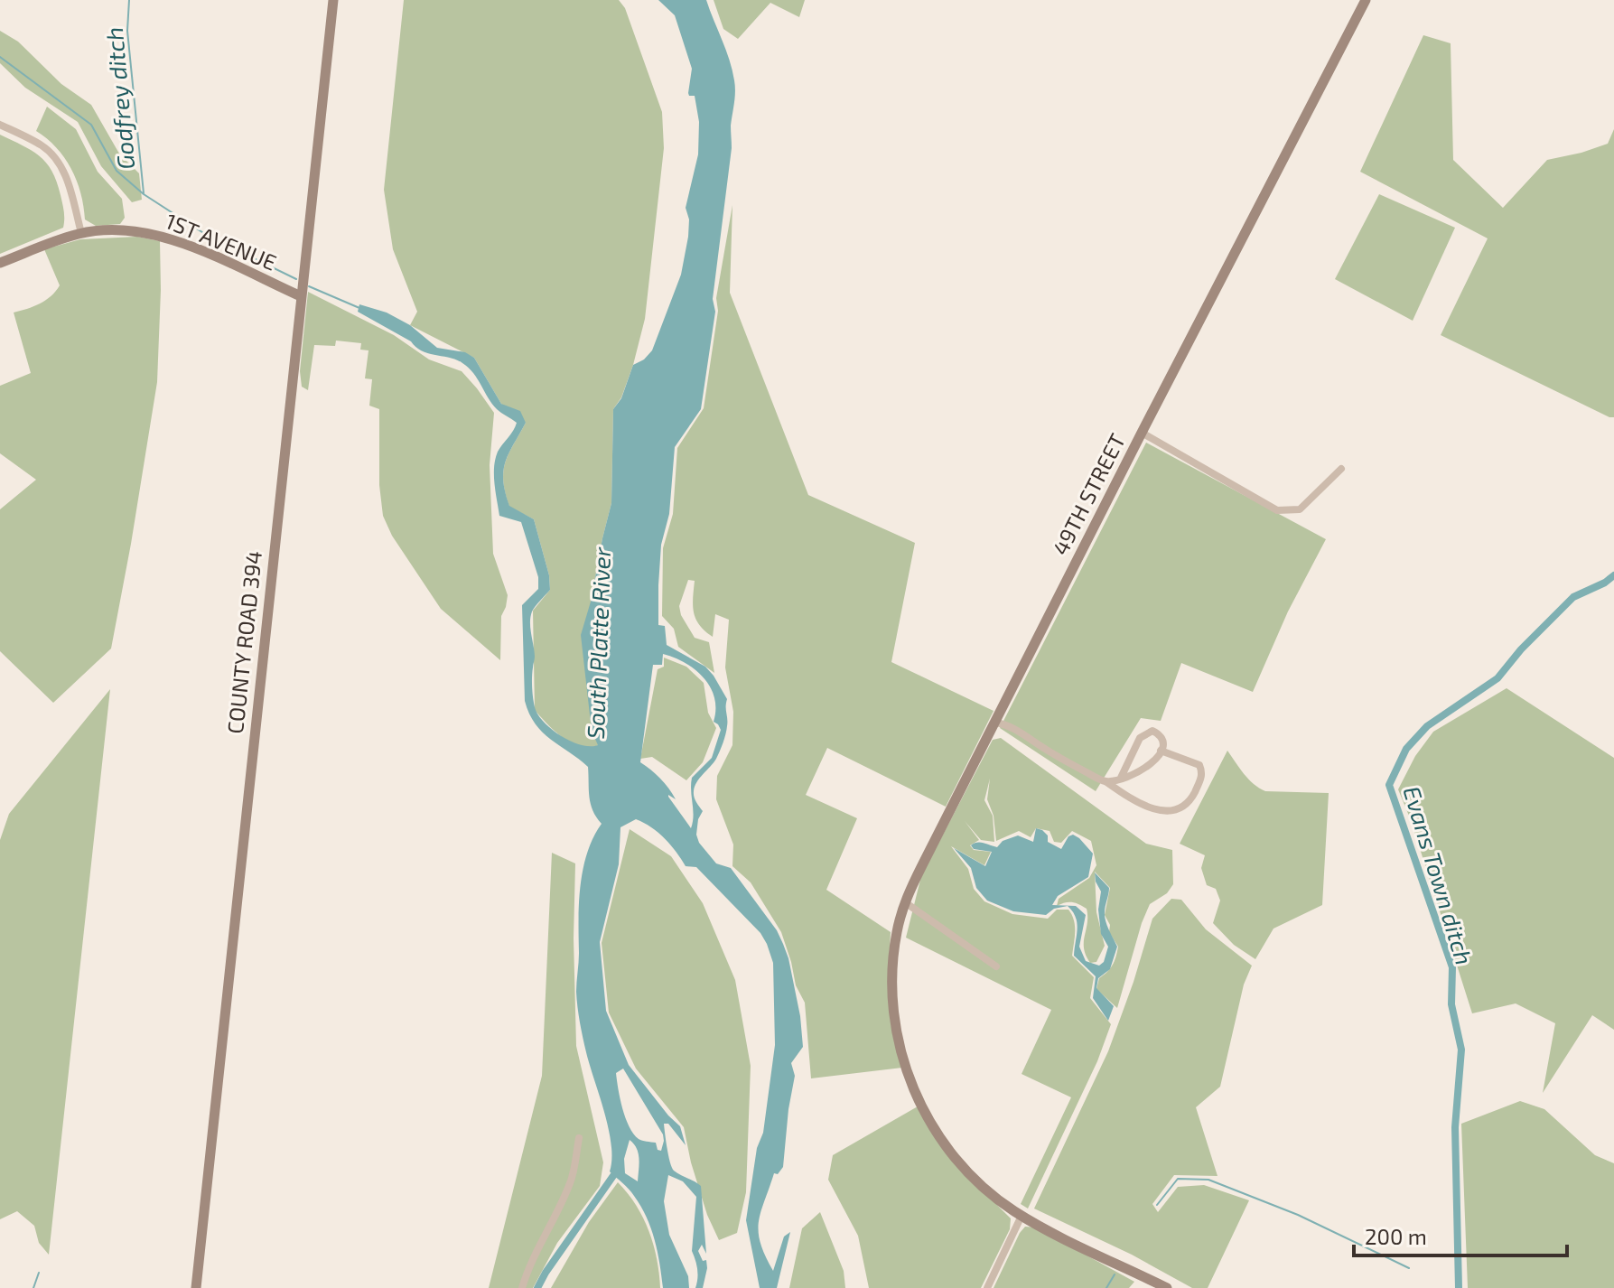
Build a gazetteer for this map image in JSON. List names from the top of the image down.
{
  "streets": {
    "street": ["1ST AVENUE", "49TH STREET", "COUNTY ROAD 394"]
  },
  "crossings": [
    ["1ST AVENUE", "COUNTY ROAD 394"]
  ],
  "water": ["Godfrey ditch", "South Platte River", "Evans Town ditch"],
  "scale_bar": "200 m"
}
